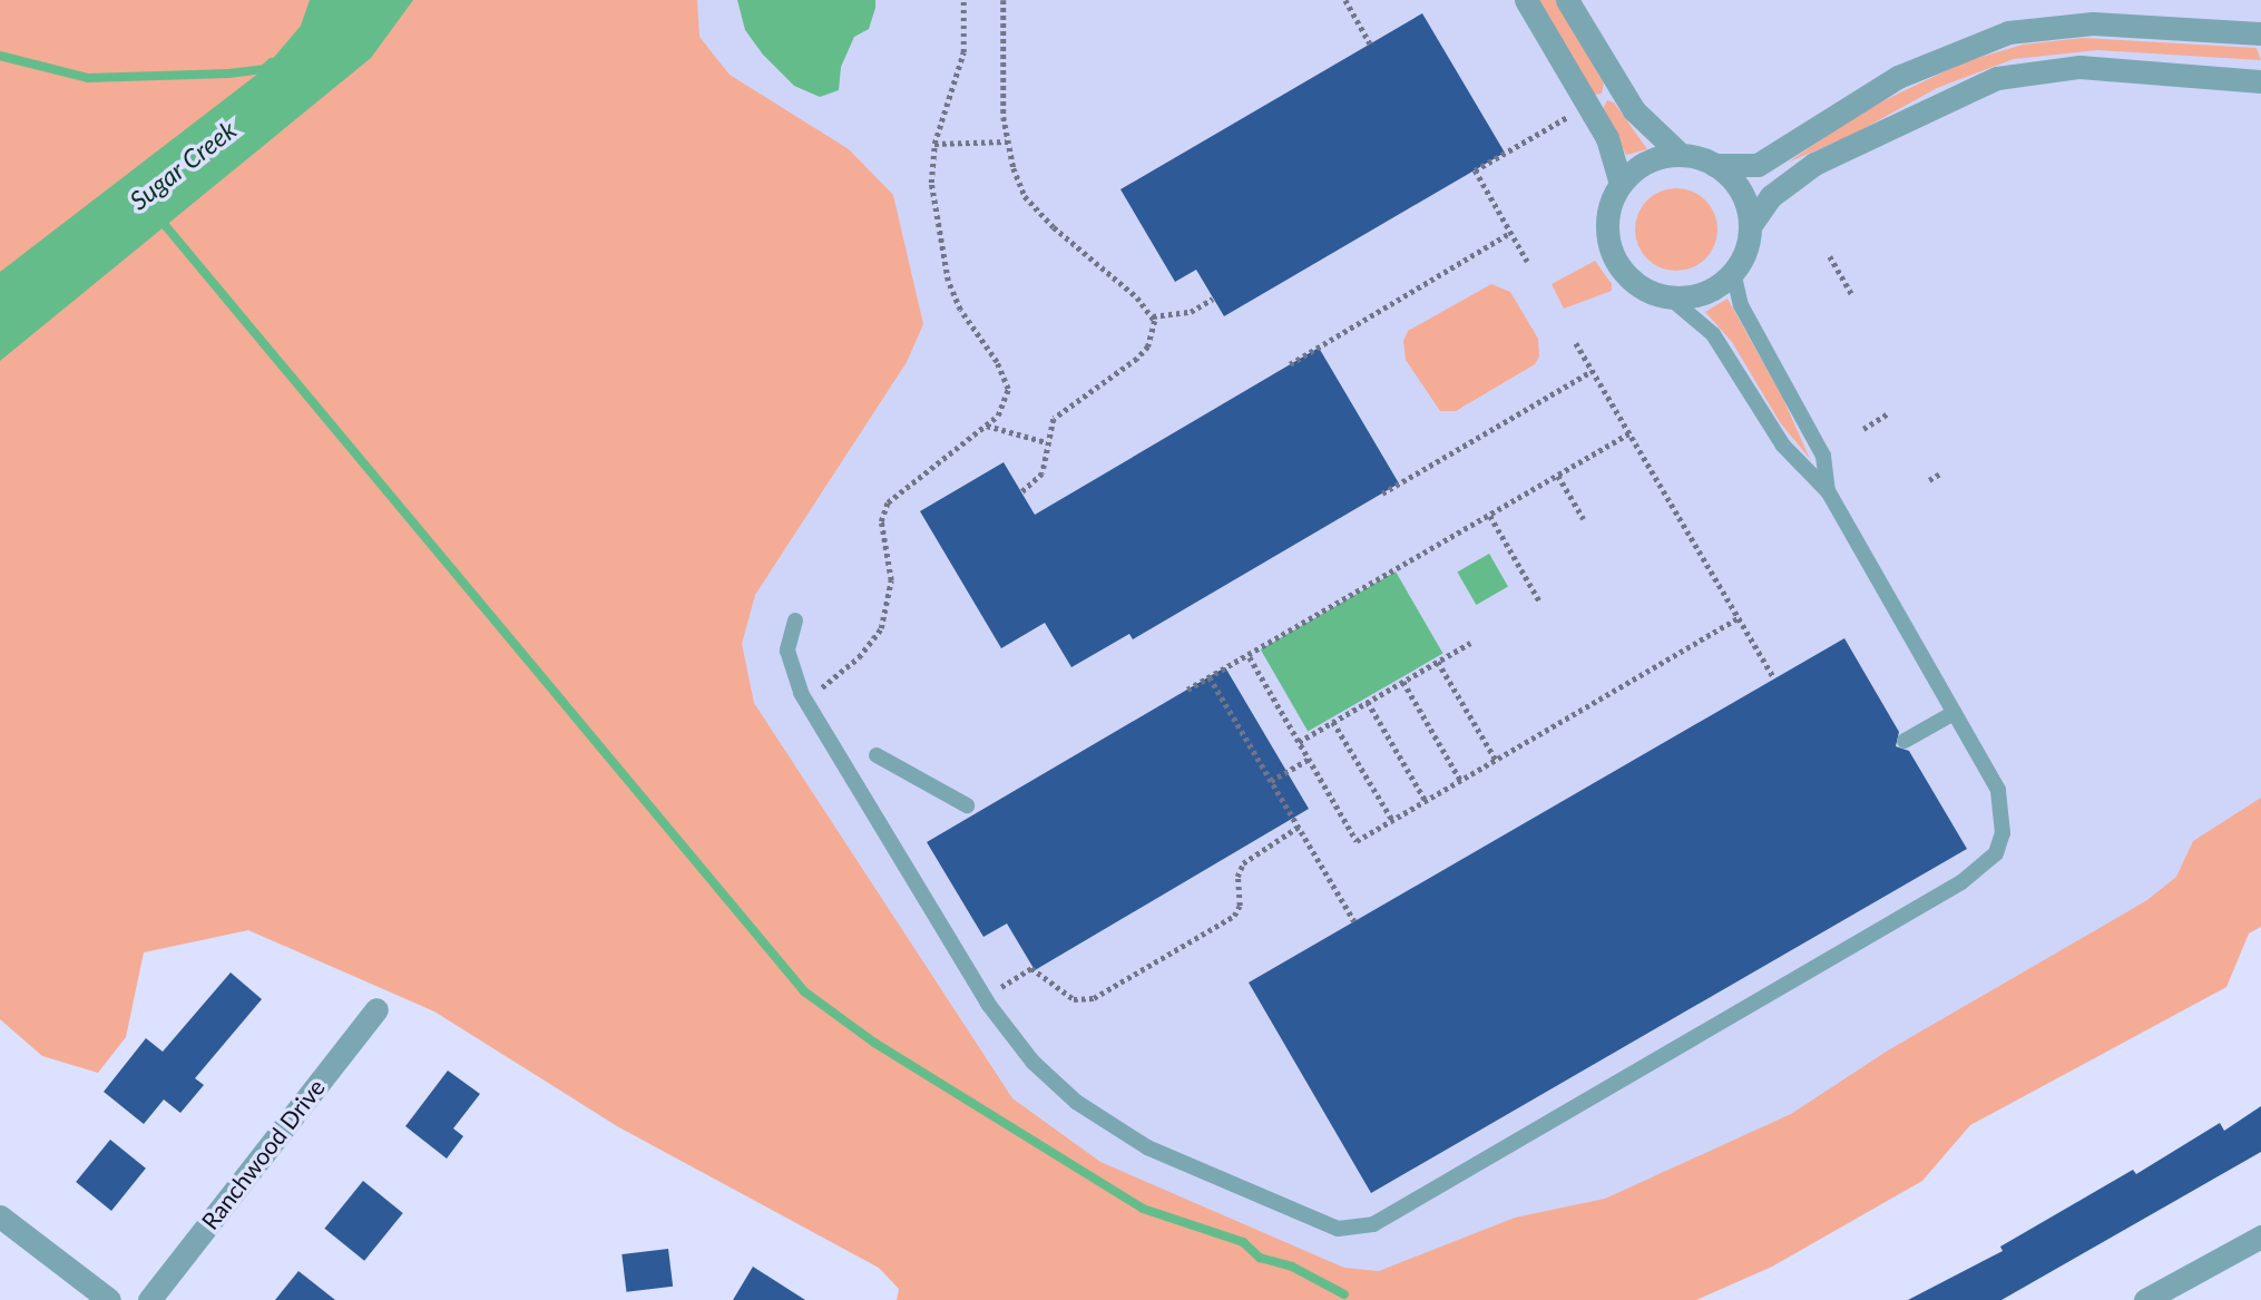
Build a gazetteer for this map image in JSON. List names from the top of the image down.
{
  "streets": {
    "street": ["Ranchwood Drive"]
  },
  "water": ["Sugar Creek"]
}
